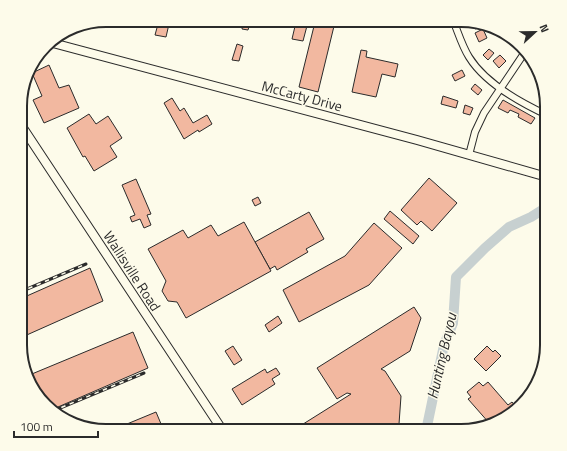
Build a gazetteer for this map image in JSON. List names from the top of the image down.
{
  "streets": {
    "main road": ["McCarty Drive", "Wallisville Road"]
  },
  "water": ["Hunting Bayou"],
  "scale_bar": "100 m",
  "north": "right"
}
